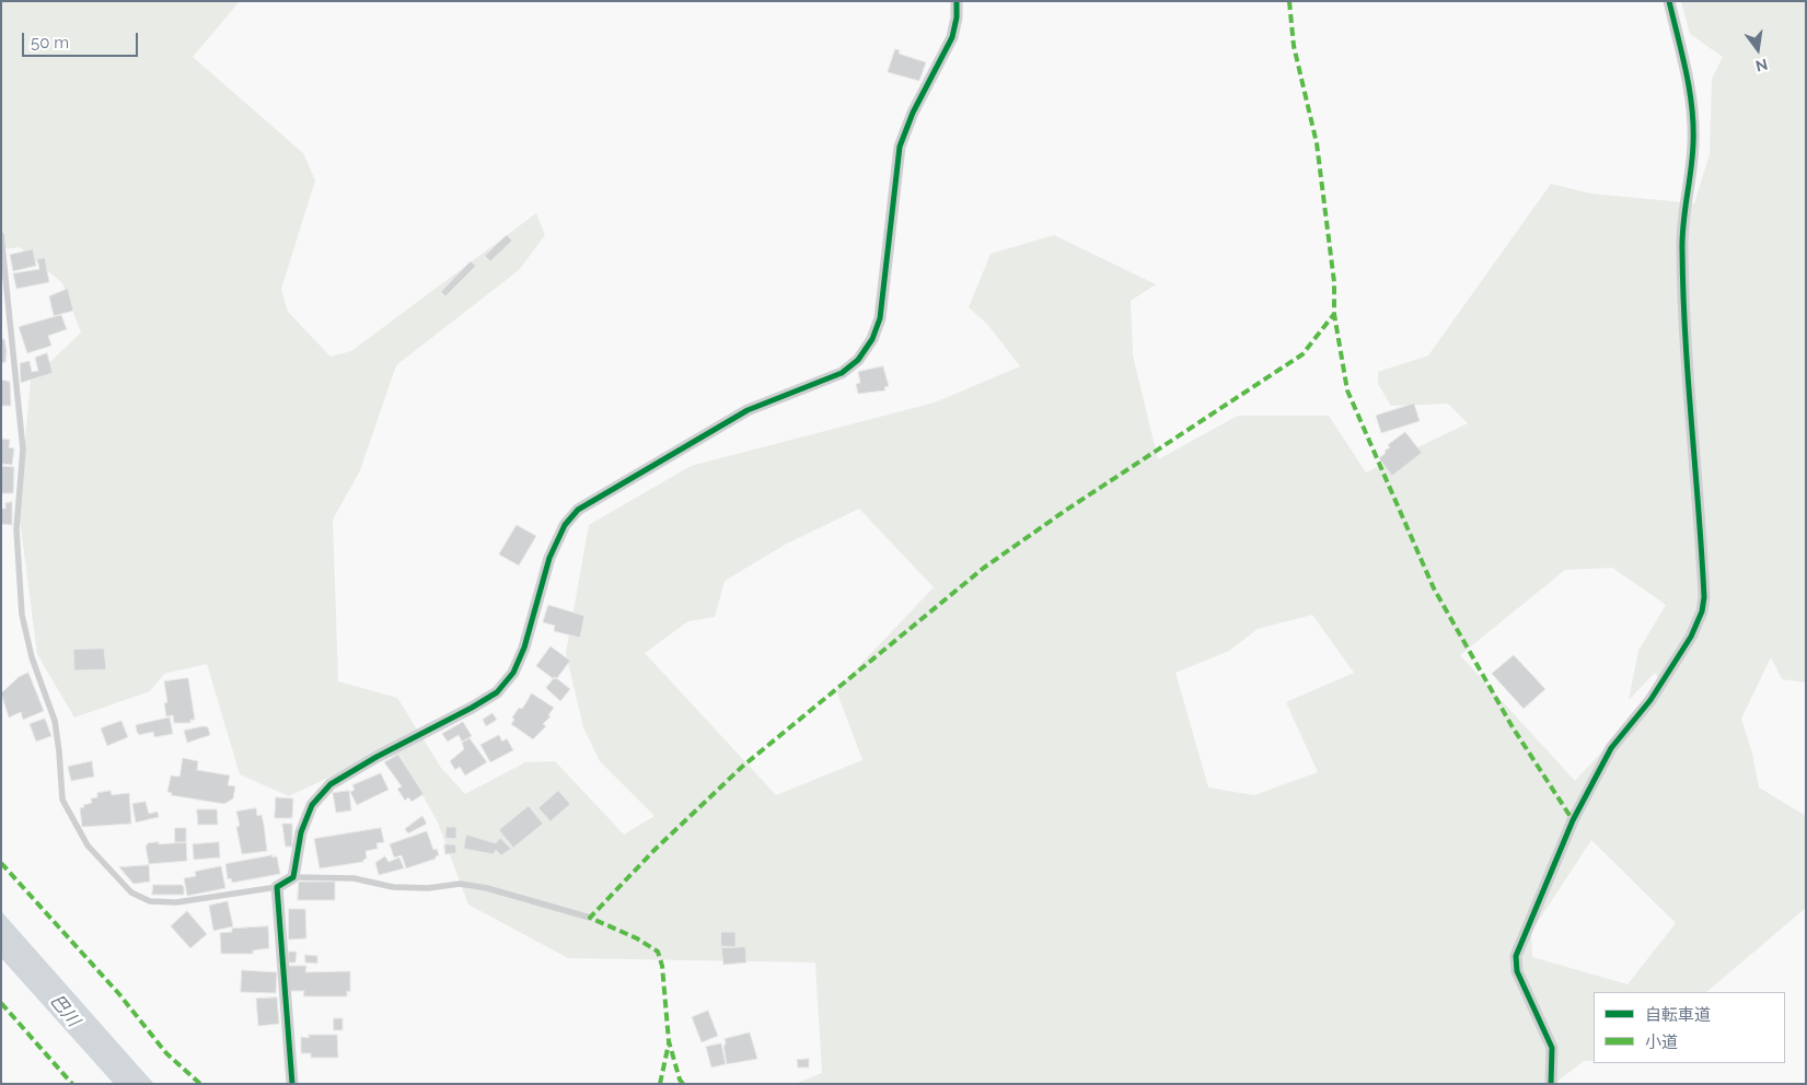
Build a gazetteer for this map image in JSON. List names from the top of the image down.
{
  "water": ["巴川"],
  "legend": ["自転車道", "小道"],
  "scale_bar": "50 m",
  "north": "bottom"
}
